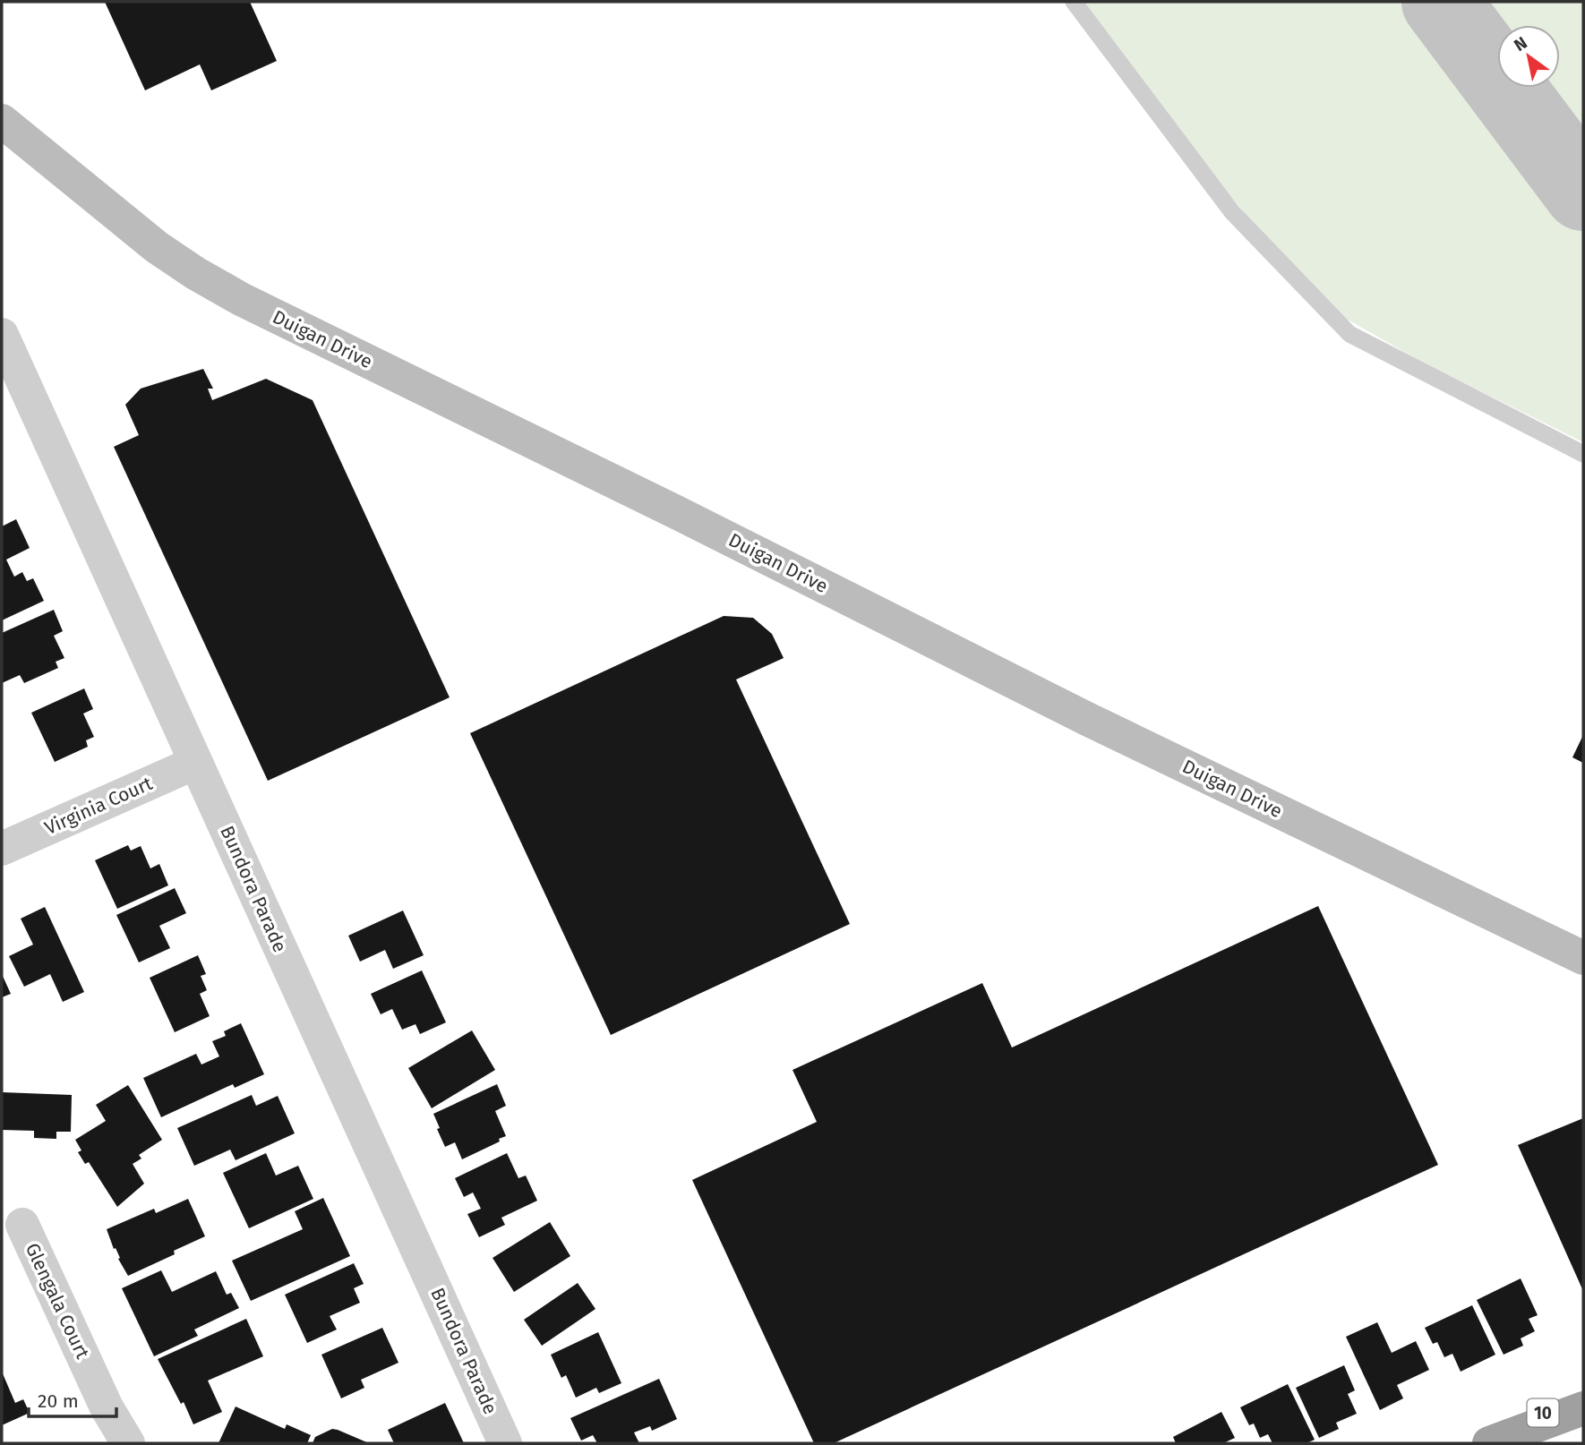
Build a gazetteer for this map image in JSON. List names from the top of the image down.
{
  "streets": {
    "highway": ["10"],
    "main road": ["Duigan Drive"],
    "street": ["Virginia Court", "Bundora Parade", "Glengala Court"]
  },
  "crossings": [
    ["Virginia Court", "Bundora Parade"]
  ],
  "scale_bar": "20 m",
  "north": "top left"
}
